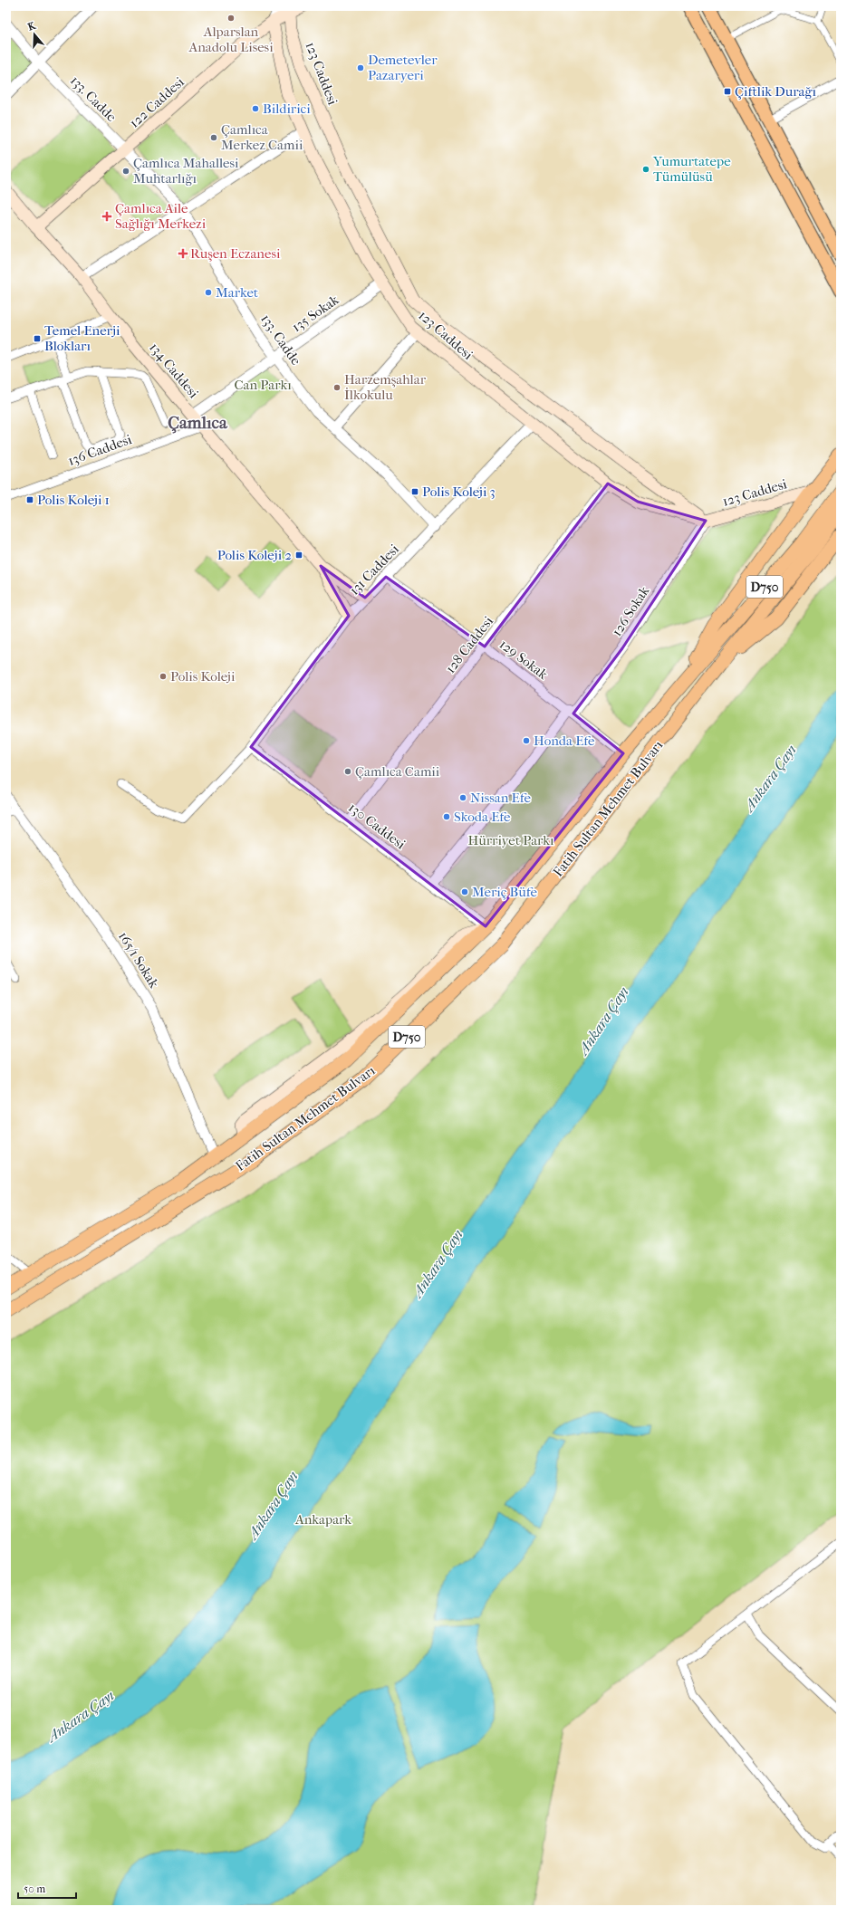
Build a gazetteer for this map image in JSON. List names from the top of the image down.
{
  "streets": {
    "highway": ["D750", "Fatih Sultan Mehmet Bulvarı"],
    "main road": ["123 Caddesi", "122 Caddesi", "134 Caddesi"],
    "street": [
      "133. Cadde",
      "135 Sokak",
      "136 Caddesi",
      "131 Caddesi",
      "126 Sokak",
      "128 Caddesi",
      "129 Sokak",
      "130 Caddesi",
      "165/1 Sokak"
    ]
  },
  "crossings": [
    ["123 Caddesi", "122 Caddesi"],
    ["123 Caddesi", "135 Sokak"],
    ["123 Caddesi", "131 Caddesi"],
    ["123 Caddesi", "126 Sokak"],
    ["123 Caddesi", "128 Caddesi"],
    ["133. Cadde", "122 Caddesi"],
    ["133. Cadde", "135 Sokak"],
    ["133. Cadde", "131 Caddesi"],
    ["122 Caddesi", "134 Caddesi"],
    ["135 Sokak", "134 Caddesi"],
    ["134 Caddesi", "136 Caddesi"],
    ["134 Caddesi", "131 Caddesi"],
    ["131 Caddesi", "129 Sokak"],
    ["131 Caddesi", "130 Caddesi"],
    ["126 Sokak", "129 Sokak"],
    ["126 Sokak", "130 Caddesi"],
    ["128 Caddesi", "129 Sokak"],
    ["128 Caddesi", "130 Caddesi"],
    ["129 Sokak", "Fatih Sultan Mehmet Bulvarı"],
    ["Fatih Sultan Mehmet Bulvarı", "130 Caddesi"],
    ["Fatih Sultan Mehmet Bulvarı", "165/1 Sokak"]
  ],
  "districts": ["Çamlıca"],
  "water": ["Ankara Çayı"],
  "parks": ["Can Parkı", "Hürriyet Parkı", "Ankapark"],
  "places": {
    "other": [
      "Alparslan Anadolu Lisesi",
      "Demetevler Pazaryeri",
      "Bildirici",
      "Çamlıca Merkez Camii",
      "Yumurtatepe Tümülüsü",
      "Çamlıca Mahallesi Muhtarlığı",
      "Market",
      "Harzemşahlar İlkokulu",
      "Polis Koleji",
      "Honda Efe",
      "Çamlıca Camii",
      "Nissan Efe",
      "Skoda Efe",
      "Meriç Büfe"
    ],
    "transit": [
      "Çiftlik Durağı",
      "Temel Enerji Blokları",
      "Polis Koleji 3",
      "Polis Koleji 1",
      "Polis Koleji 2"
    ],
    "health": ["Çamlıca Aile Sağlığı Merkezi", "Ruşen Eczanesi"]
  },
  "scale_bar": "50 m",
  "north": "top"
}
